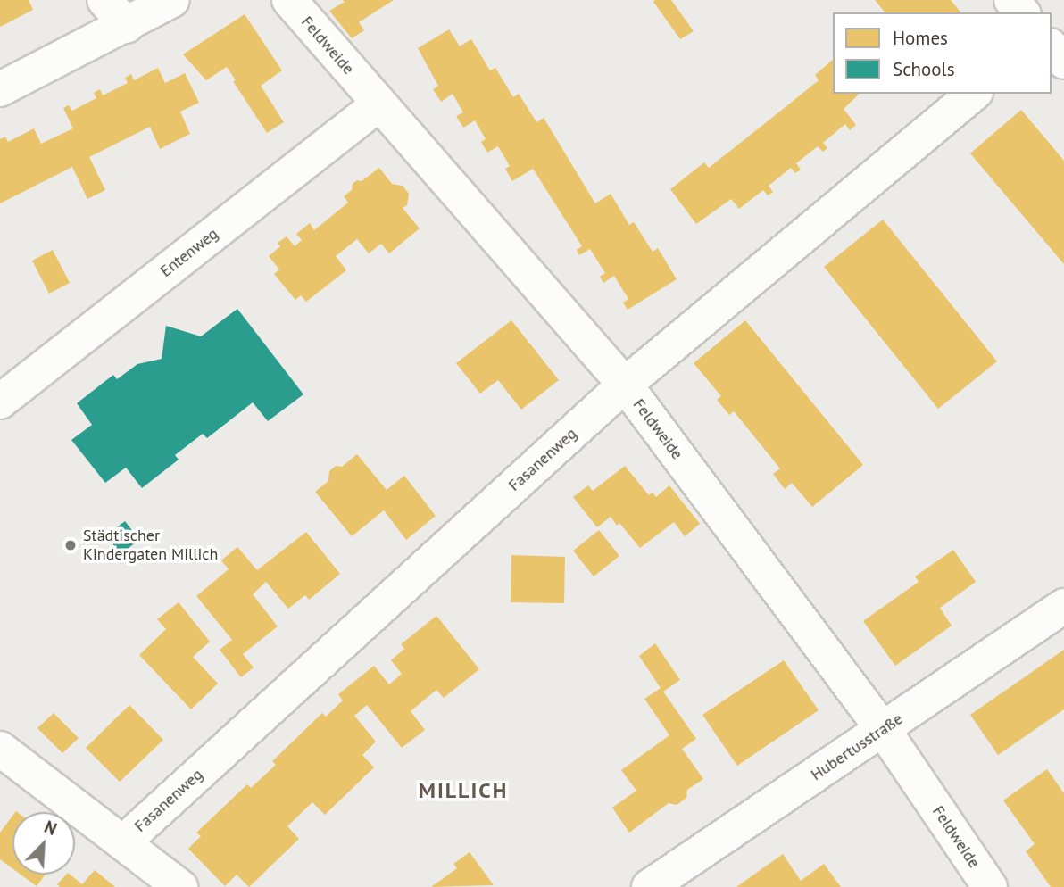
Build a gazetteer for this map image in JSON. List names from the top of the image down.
{
  "streets": {
    "street": [
      "Feldweide",
      "Entenweg",
      "Fasanenweg",
      "Hubertusstraße"
    ]
  },
  "crossings": [
    ["Feldweide", "Entenweg"],
    ["Feldweide", "Fasanenweg"],
    ["Feldweide", "Hubertusstraße"]
  ],
  "districts": ["MILLICH"],
  "places": ["Städtischer Kindergaten Millich"],
  "legend": ["Homes", "Schools"],
  "north": "top right"
}
